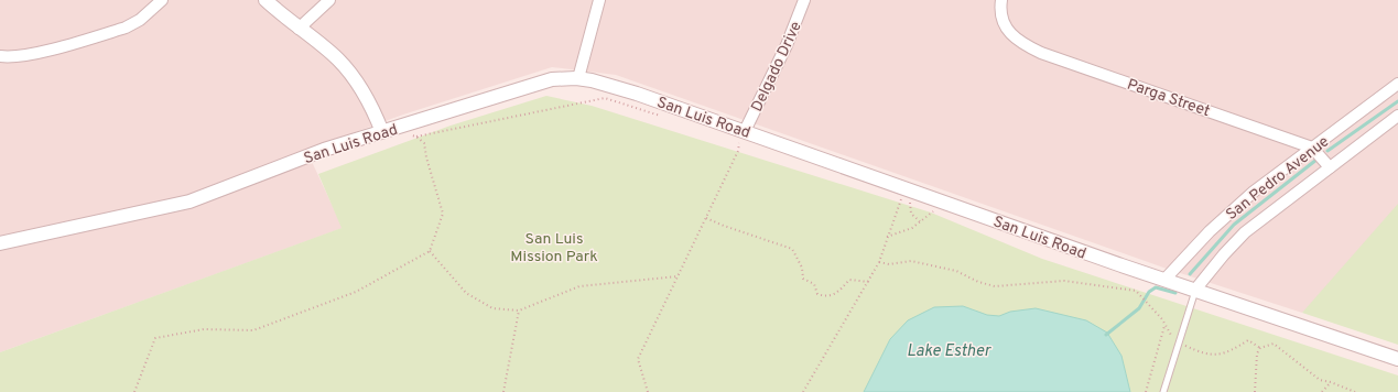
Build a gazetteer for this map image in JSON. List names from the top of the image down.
{
  "streets": {
    "street": [
      "Delgado Drive",
      "Parga Street",
      "San Luis Road",
      "San Pedro Avenue"
    ]
  },
  "crossings": [
    ["Delgado Drive", "San Luis Road"],
    ["Parga Street", "San Pedro Avenue"],
    ["San Luis Road", "San Pedro Avenue"]
  ],
  "water": ["Lake Esther"],
  "parks": ["San Luis Mission Park"]
}
